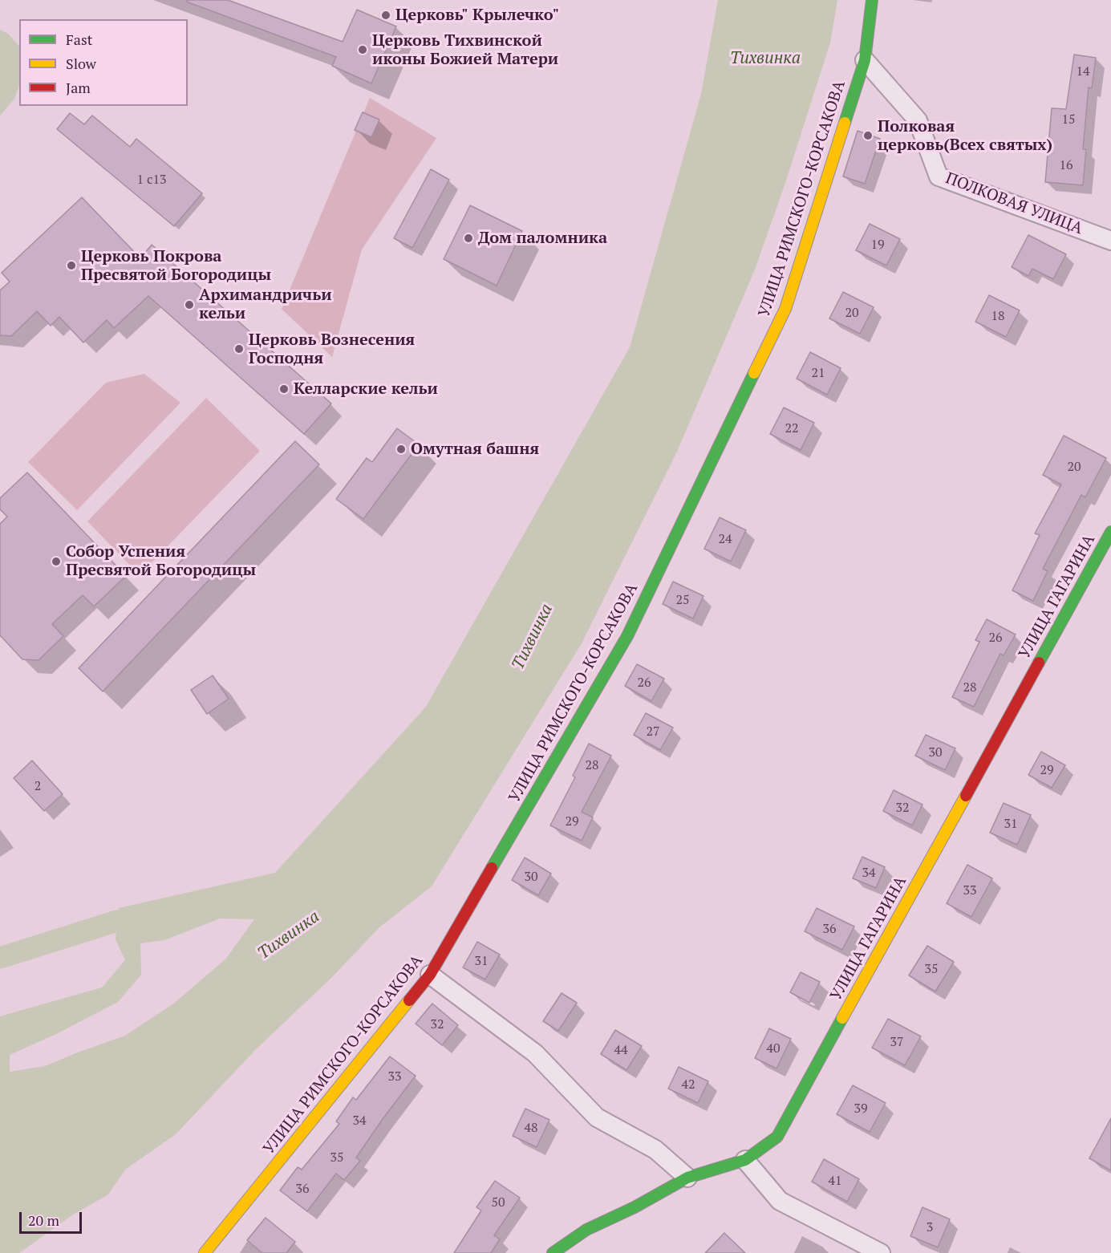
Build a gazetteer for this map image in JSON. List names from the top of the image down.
{
  "streets": {
    "street": ["УЛИЦА РИМСКОГО-КОРСАКОВА", "ПОЛКОВАЯ УЛИЦА", "УЛИЦА ГАГАРИНА"]
  },
  "crossings": [
    ["УЛИЦА РИМСКОГО-КОРСАКОВА", "ПОЛКОВАЯ УЛИЦА"]
  ],
  "water": ["Тихвинка"],
  "places": [
    "Церковь\" Крылечко\"",
    "Церковь Тихвинской иконы Божией Матери",
    "Полковая церковь(Всех святых)",
    "Дом паломника",
    "Церковь Покрова Пресвятой Богородицы",
    "Архимандричьи кельи",
    "Церковь Вознесения Господня",
    "Келларские кельи",
    "Омутная башня",
    "Собор Успения Пресвятой Богородицы"
  ],
  "house_numbers": [
    "14",
    "15",
    "16",
    "1 с13",
    "19",
    "20",
    "18",
    "21",
    "22",
    "20",
    "24",
    "25",
    "26",
    "26",
    "28",
    "27",
    "30",
    "28",
    "29",
    "2",
    "32",
    "29",
    "31",
    "34",
    "30",
    "33",
    "36",
    "31",
    "35",
    "32",
    "37",
    "40",
    "44",
    "33",
    "42",
    "39",
    "34",
    "48",
    "35",
    "41",
    "36",
    "50",
    "3"
  ],
  "legend": ["Fast", "Slow", "Jam"],
  "scale_bar": "20 m"
}
